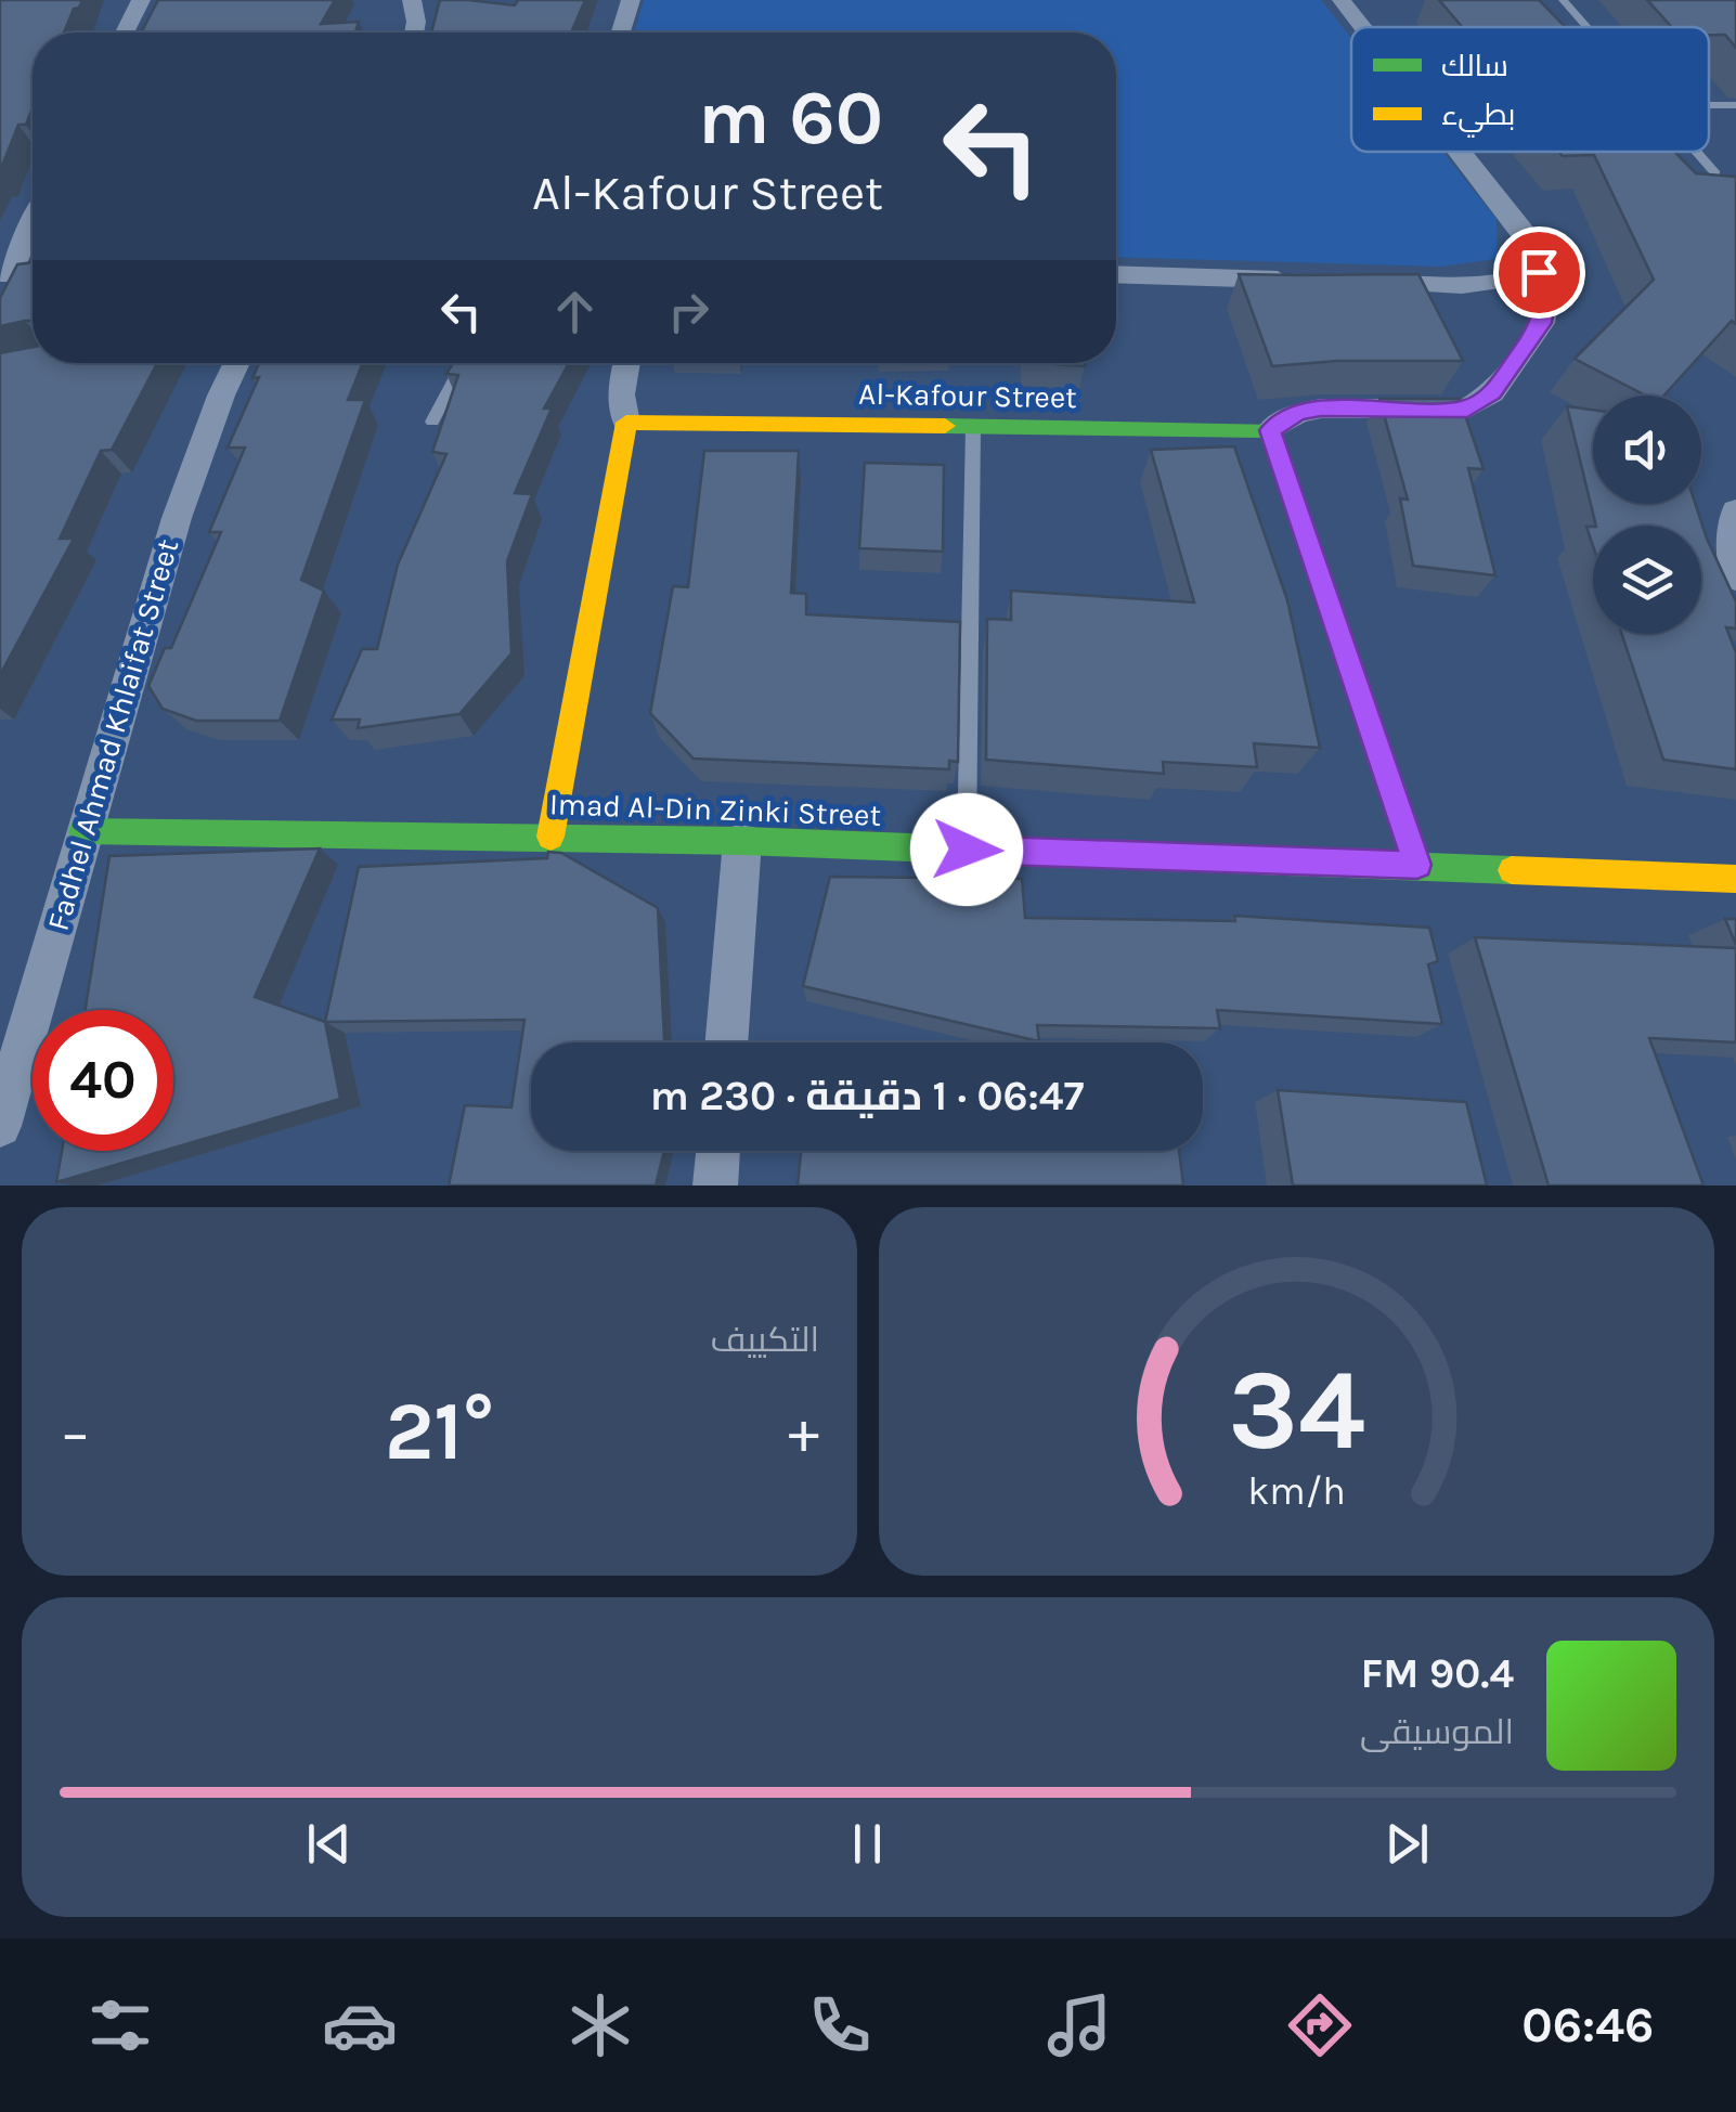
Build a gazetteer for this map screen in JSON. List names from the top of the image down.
{
  "streets": {
    "street": ["Al-Kafour Street", "Fadhel Ahmad Khlaifat Street", "Imad Al-Din Zinki Street"]
  },
  "crossings": [
    ["Fadhel Ahmad Khlaifat Street", "Imad Al-Din Zinki Street"]
  ],
  "legend": ["سالك", "بطيء"],
  "page": {
    "turn": ["60 m", "Al-Kafour Street"],
    "limit": "40",
    "trip": "06:47 · 1 دقيقة · 230 m",
    "tile": "التكييف",
    "heat": ["−", "21°", "+"],
    "song": ["90.4 FM", "الموسيقى"],
    "tabs": "06:46",
    "gauge": ["34", "km/h"]
  }
}
